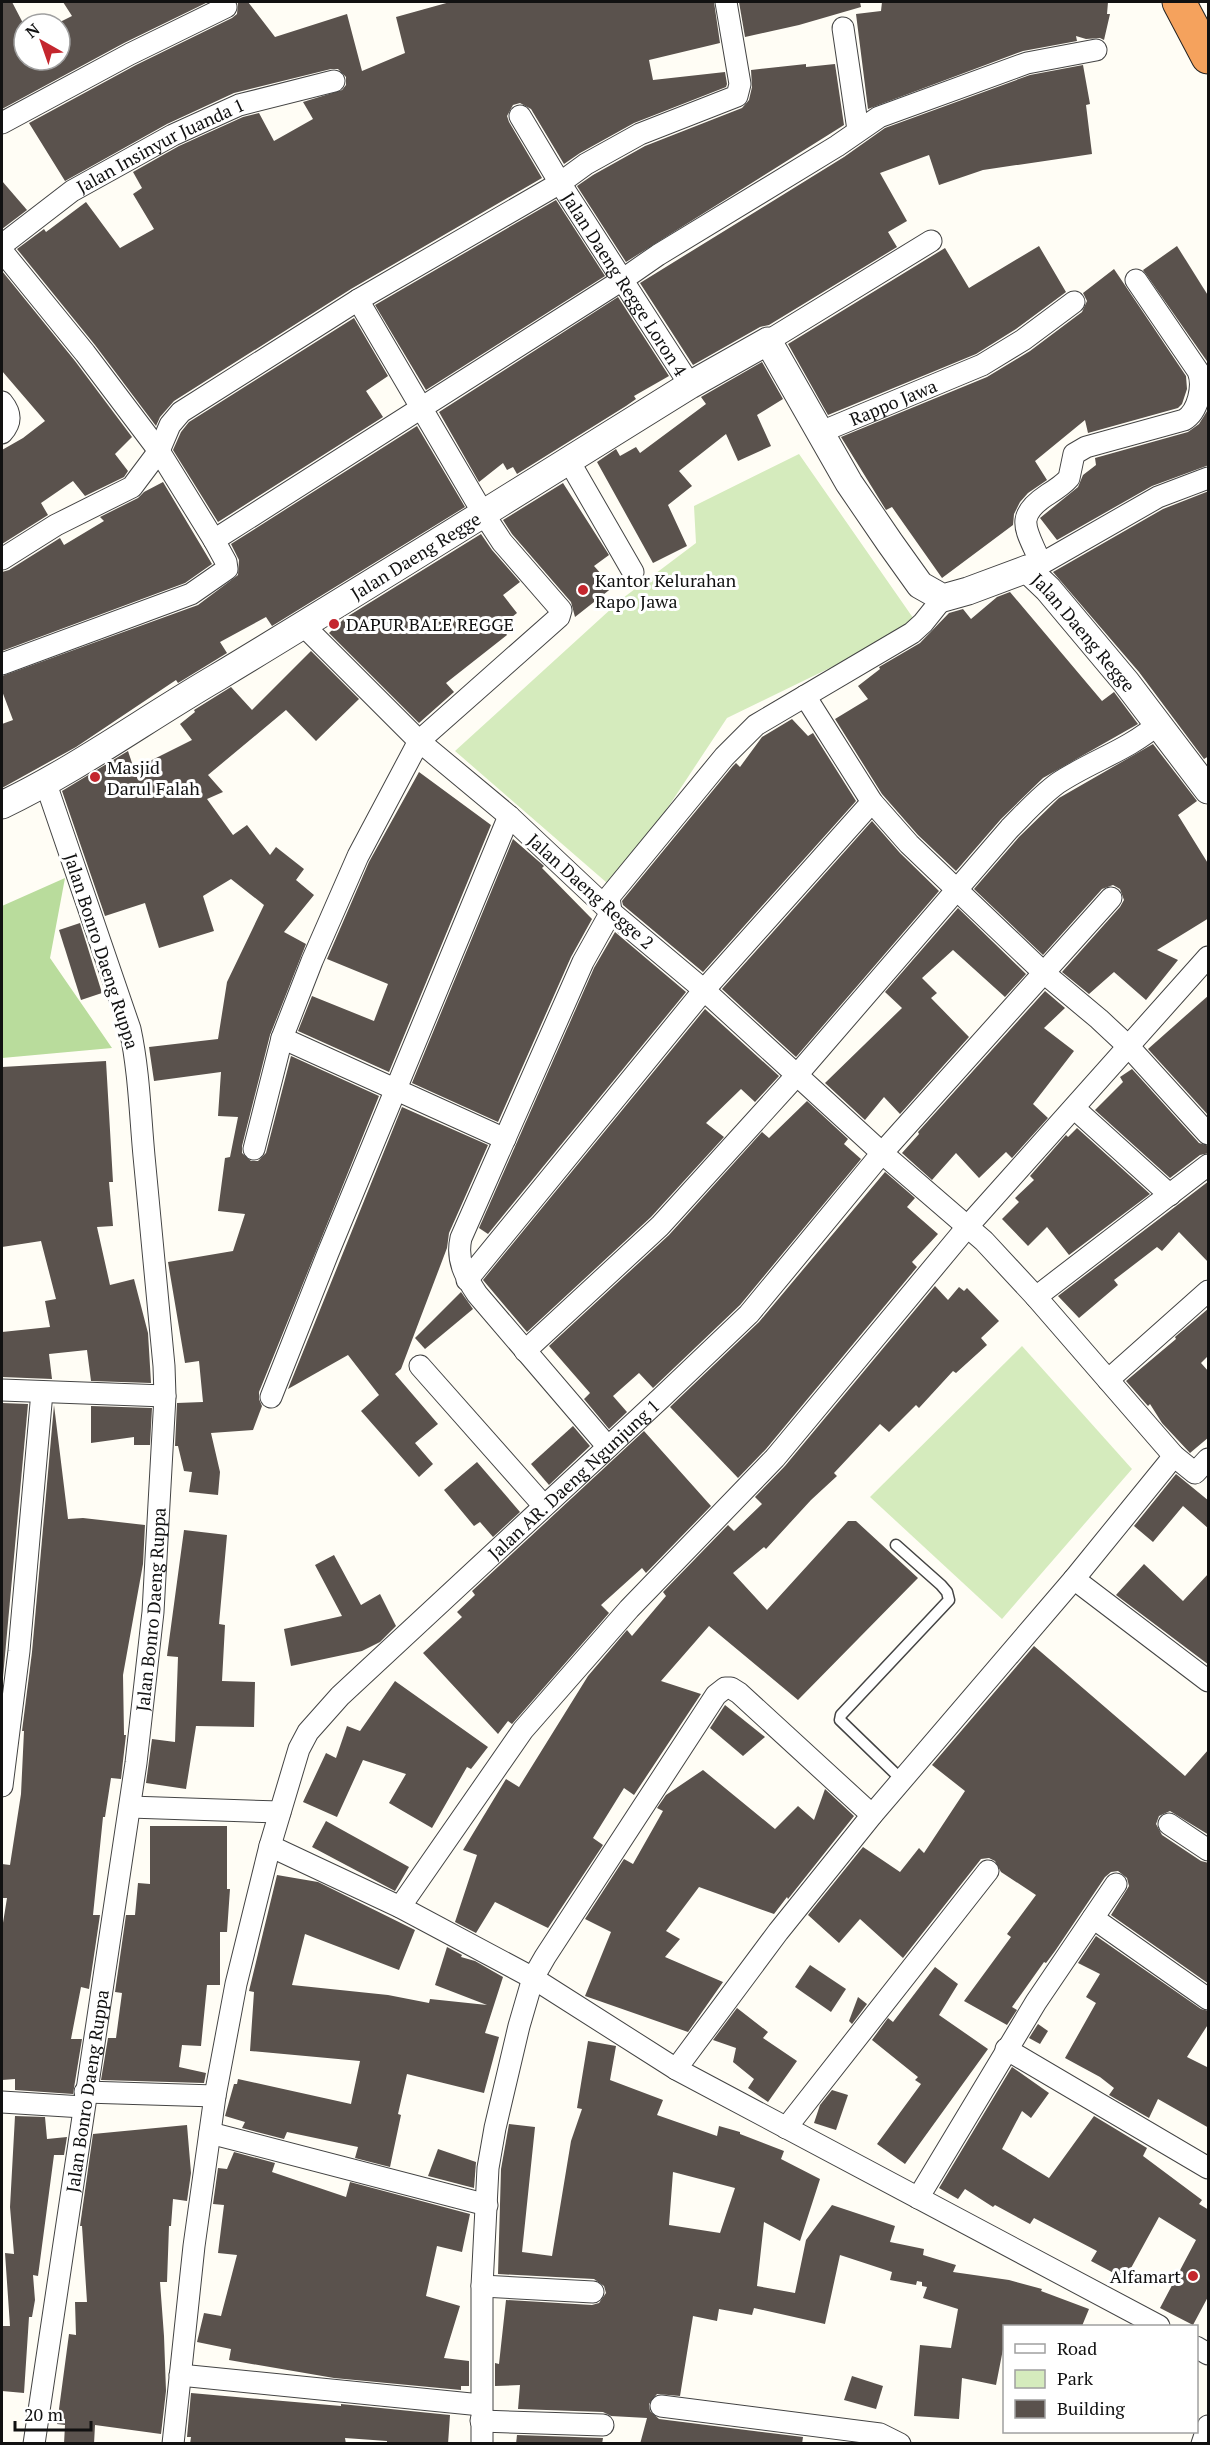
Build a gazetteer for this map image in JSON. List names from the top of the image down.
{
  "streets": {
    "street": [
      "Jalan Insinyur Juanda 1",
      "Jalan Daeng Regge Loron 4",
      "Rappo Jawa",
      "Jalan Daeng Regge",
      "Jalan Daeng Regge 2",
      "Jalan Bonro Daeng Ruppa",
      "Jalan AR. Daeng Ngunjung 1"
    ]
  },
  "crossings": [
    ["Jalan Daeng Regge Loron 4", "Jalan Daeng Regge"],
    ["Jalan Daeng Regge", "Jalan Daeng Regge 2"],
    ["Jalan Daeng Regge", "Jalan Bonro Daeng Ruppa"],
    ["Jalan Daeng Regge 2", "Jalan AR. Daeng Ngunjung 1"]
  ],
  "places": [
    "Kantor Kelurahan Rapo Jawa",
    "DAPUR BALE REGGE",
    "Masjid Darul Falah",
    "Alfamart"
  ],
  "legend": ["Road", "Park", "Building"],
  "scale_bar": "20 m",
  "north": "top left"
}
